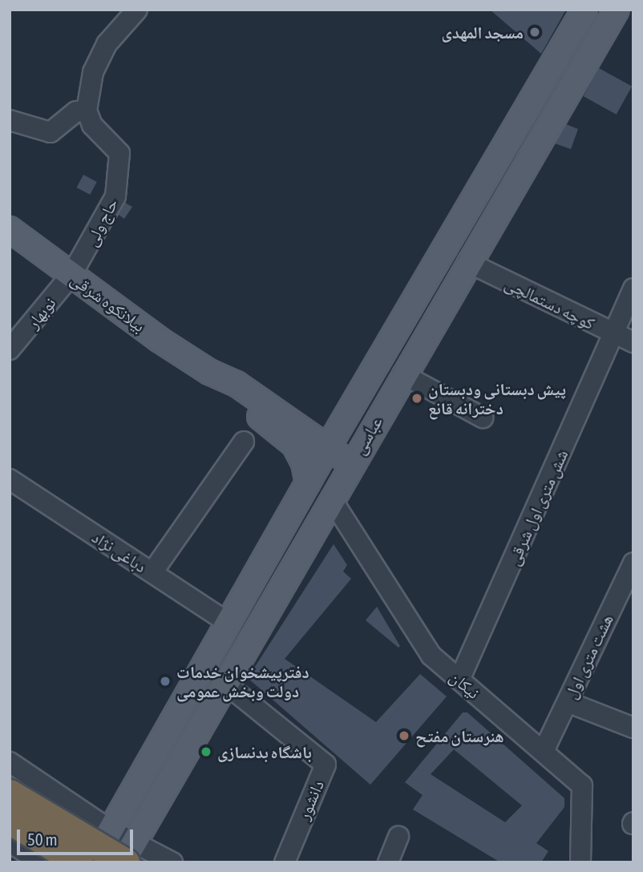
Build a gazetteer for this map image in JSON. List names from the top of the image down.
{
  "streets": {
    "main road": ["بیلانکوه شرقی", "عباسى"],
    "street": [
      "حاج ولی",
      "کوچه دستمالچی",
      "نوبهار",
      "شش متری اول شرقی",
      "دباغی نژاد",
      "هشت متری اول",
      "نیکان",
      "دانشور"
    ]
  },
  "crossings": [
    ["حاج ولی", "بیلانکوه شرقی"],
    ["حاج ولی", "نوبهار"],
    ["بیلانکوه شرقی", "نوبهار"],
    ["بیلانکوه شرقی", "عباسى"],
    ["کوچه دستمالچی", "عباسى"],
    ["کوچه دستمالچی", "شش متری اول شرقی"],
    ["عباسى", "دباغی نژاد"],
    ["عباسى", "نیکان"],
    ["عباسى", "دانشور"],
    ["شش متری اول شرقی", "نیکان"],
    ["هشت متری اول", "نیکان"]
  ],
  "places": [
    "مسجد المهدی",
    "پیش دبستانی ودبستان دخترانه قانع",
    "دفترپیشخوان خدمات دولت وبخش عمومی",
    "هنرستان مفتح",
    "باشگاه بدنسازی"
  ],
  "scale_bar": "50 m"
}
